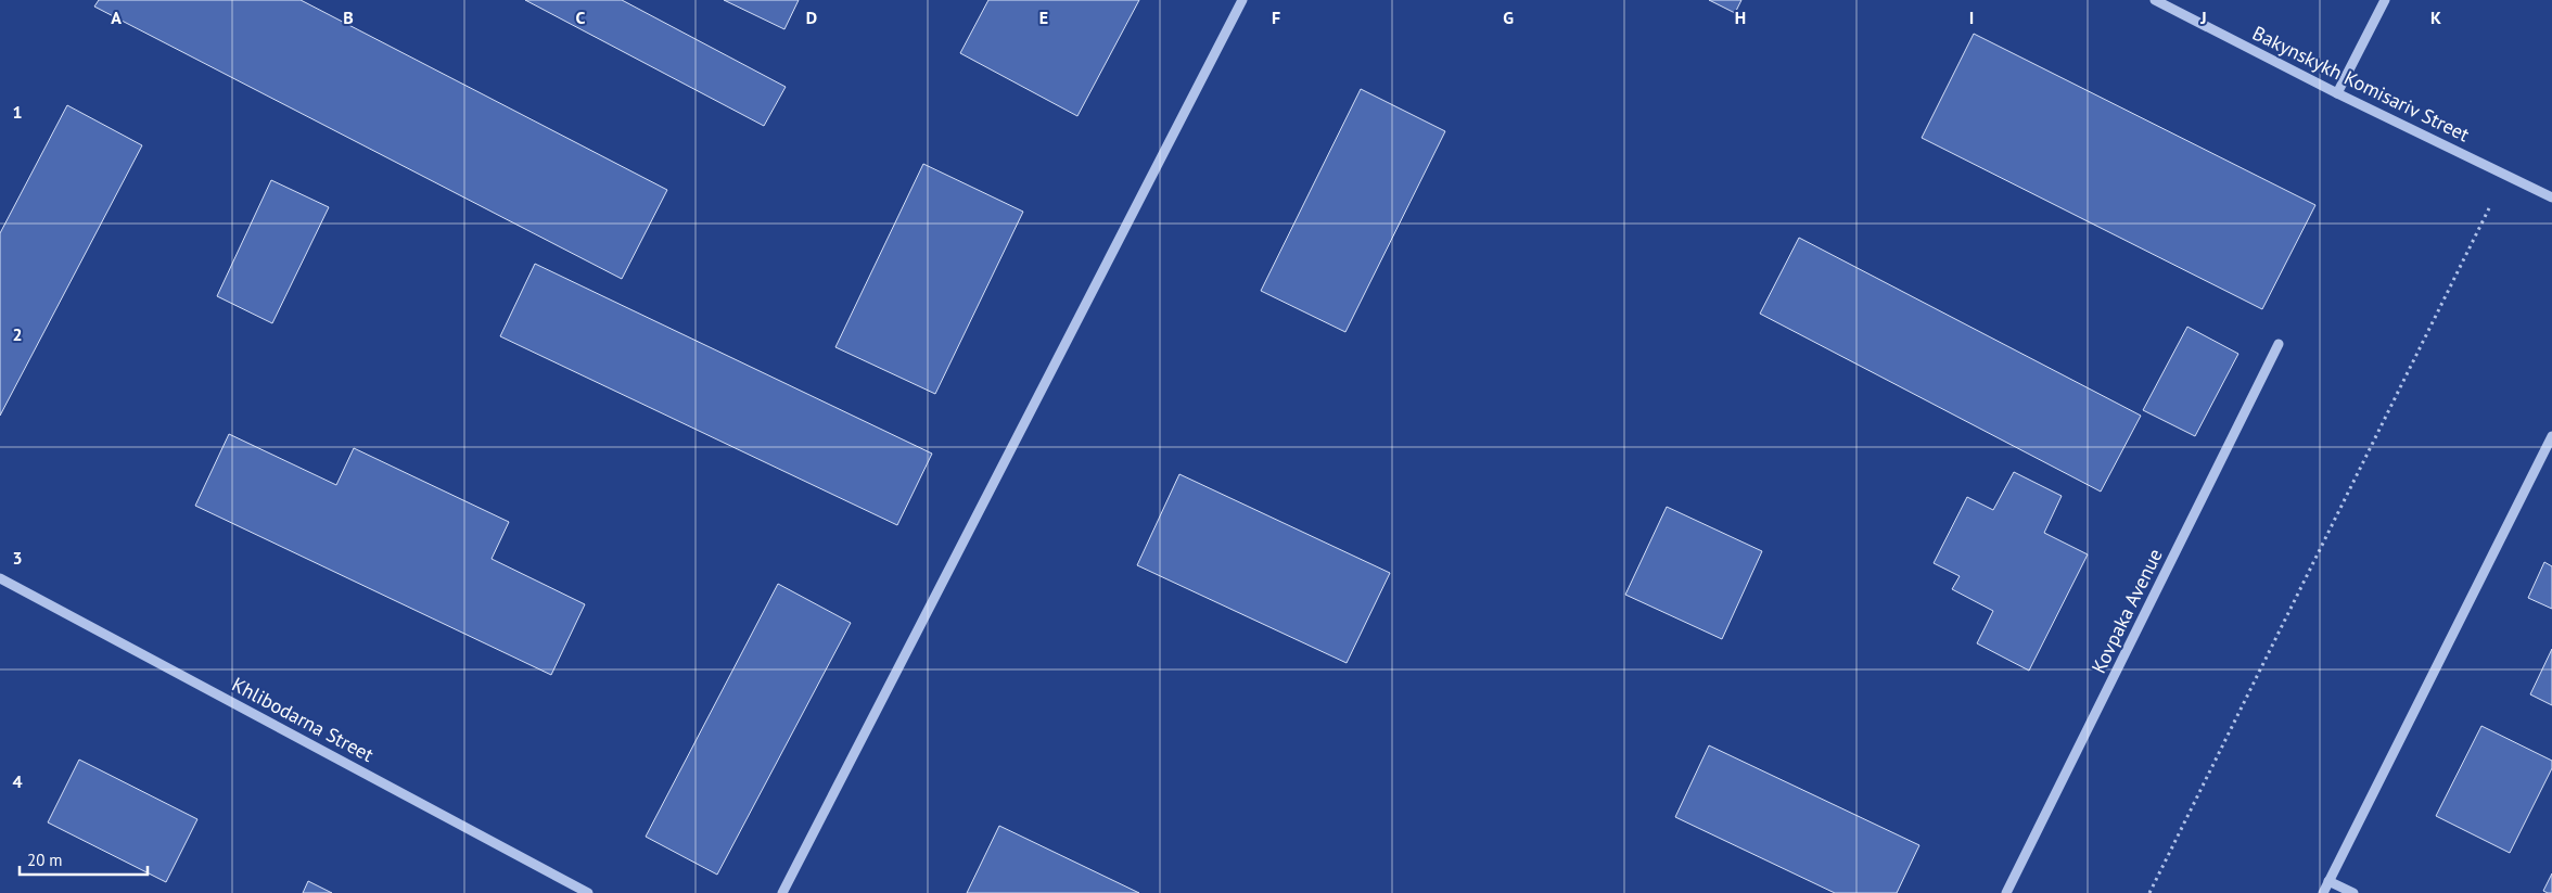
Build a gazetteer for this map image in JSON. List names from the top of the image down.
{
  "streets": {
    "street": ["Bakynskykh Komisariv Street", "Kovpaka Avenue", "Khlibodarna Street"]
  },
  "scale_bar": "20 m",
  "grid": {
    "columns": [
      "A",
      "B",
      "C",
      "D",
      "E",
      "F",
      "G",
      "H",
      "I",
      "J",
      "K"
    ],
    "rows": [
      "1",
      "2",
      "3",
      "4"
    ]
  }
}
